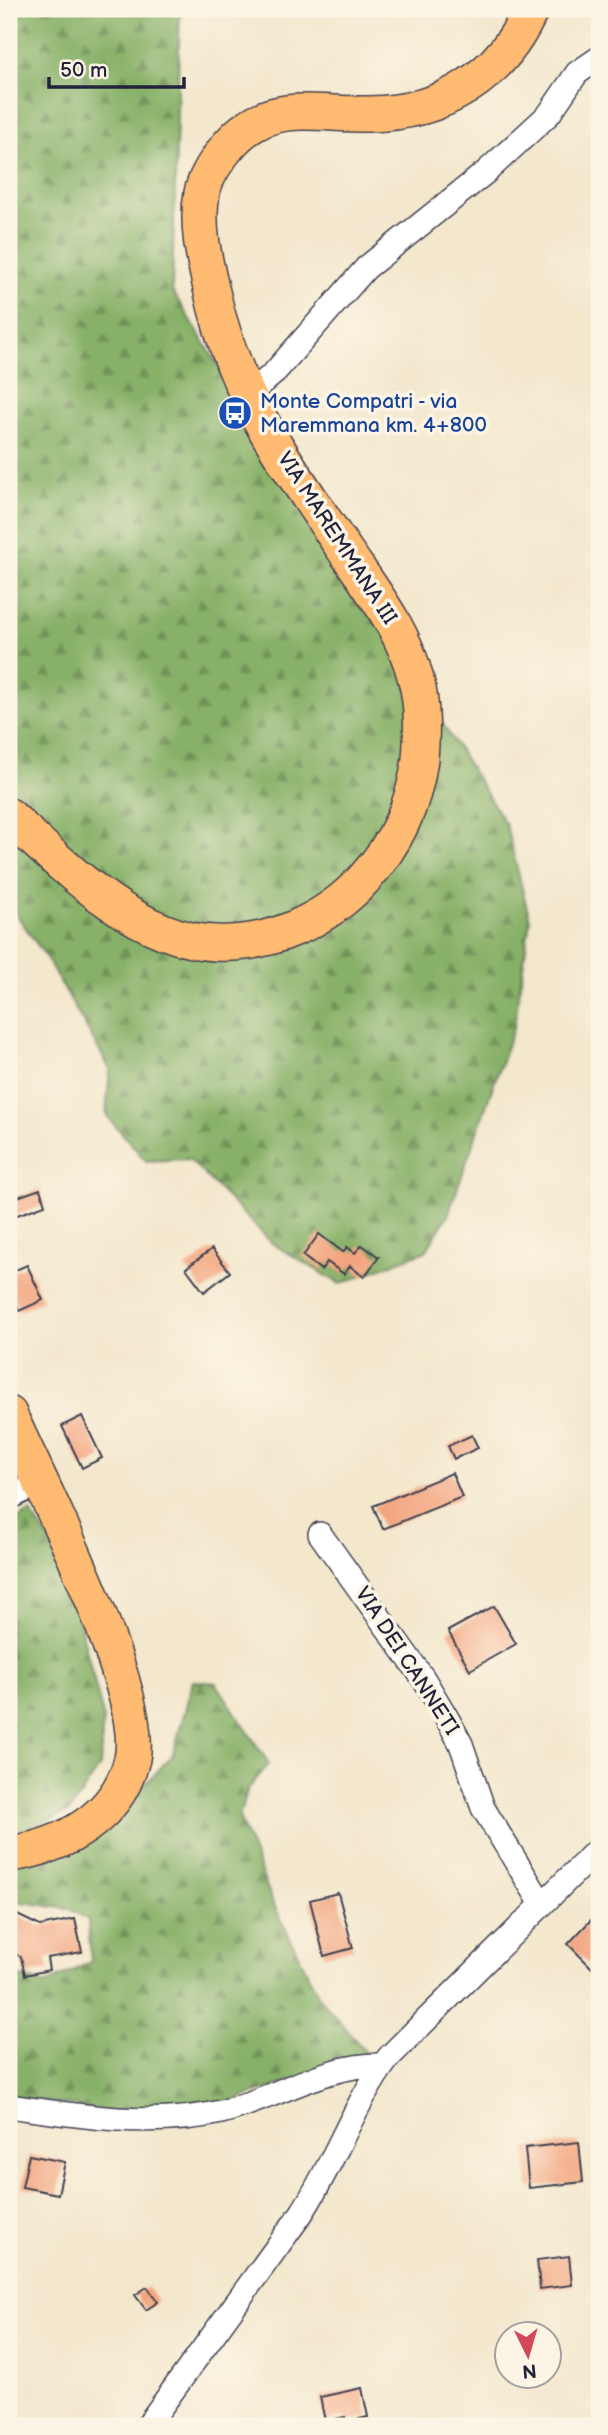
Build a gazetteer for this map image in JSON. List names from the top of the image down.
{
  "streets": {
    "main road": ["VIA MAREMMANA III"],
    "street": ["VIA DEI CANNETI"]
  },
  "places": {
    "bus stop": ["Monte Compatri - via Maremmana km. 4+800"]
  },
  "scale_bar": "50 m",
  "north": "bottom"
}
